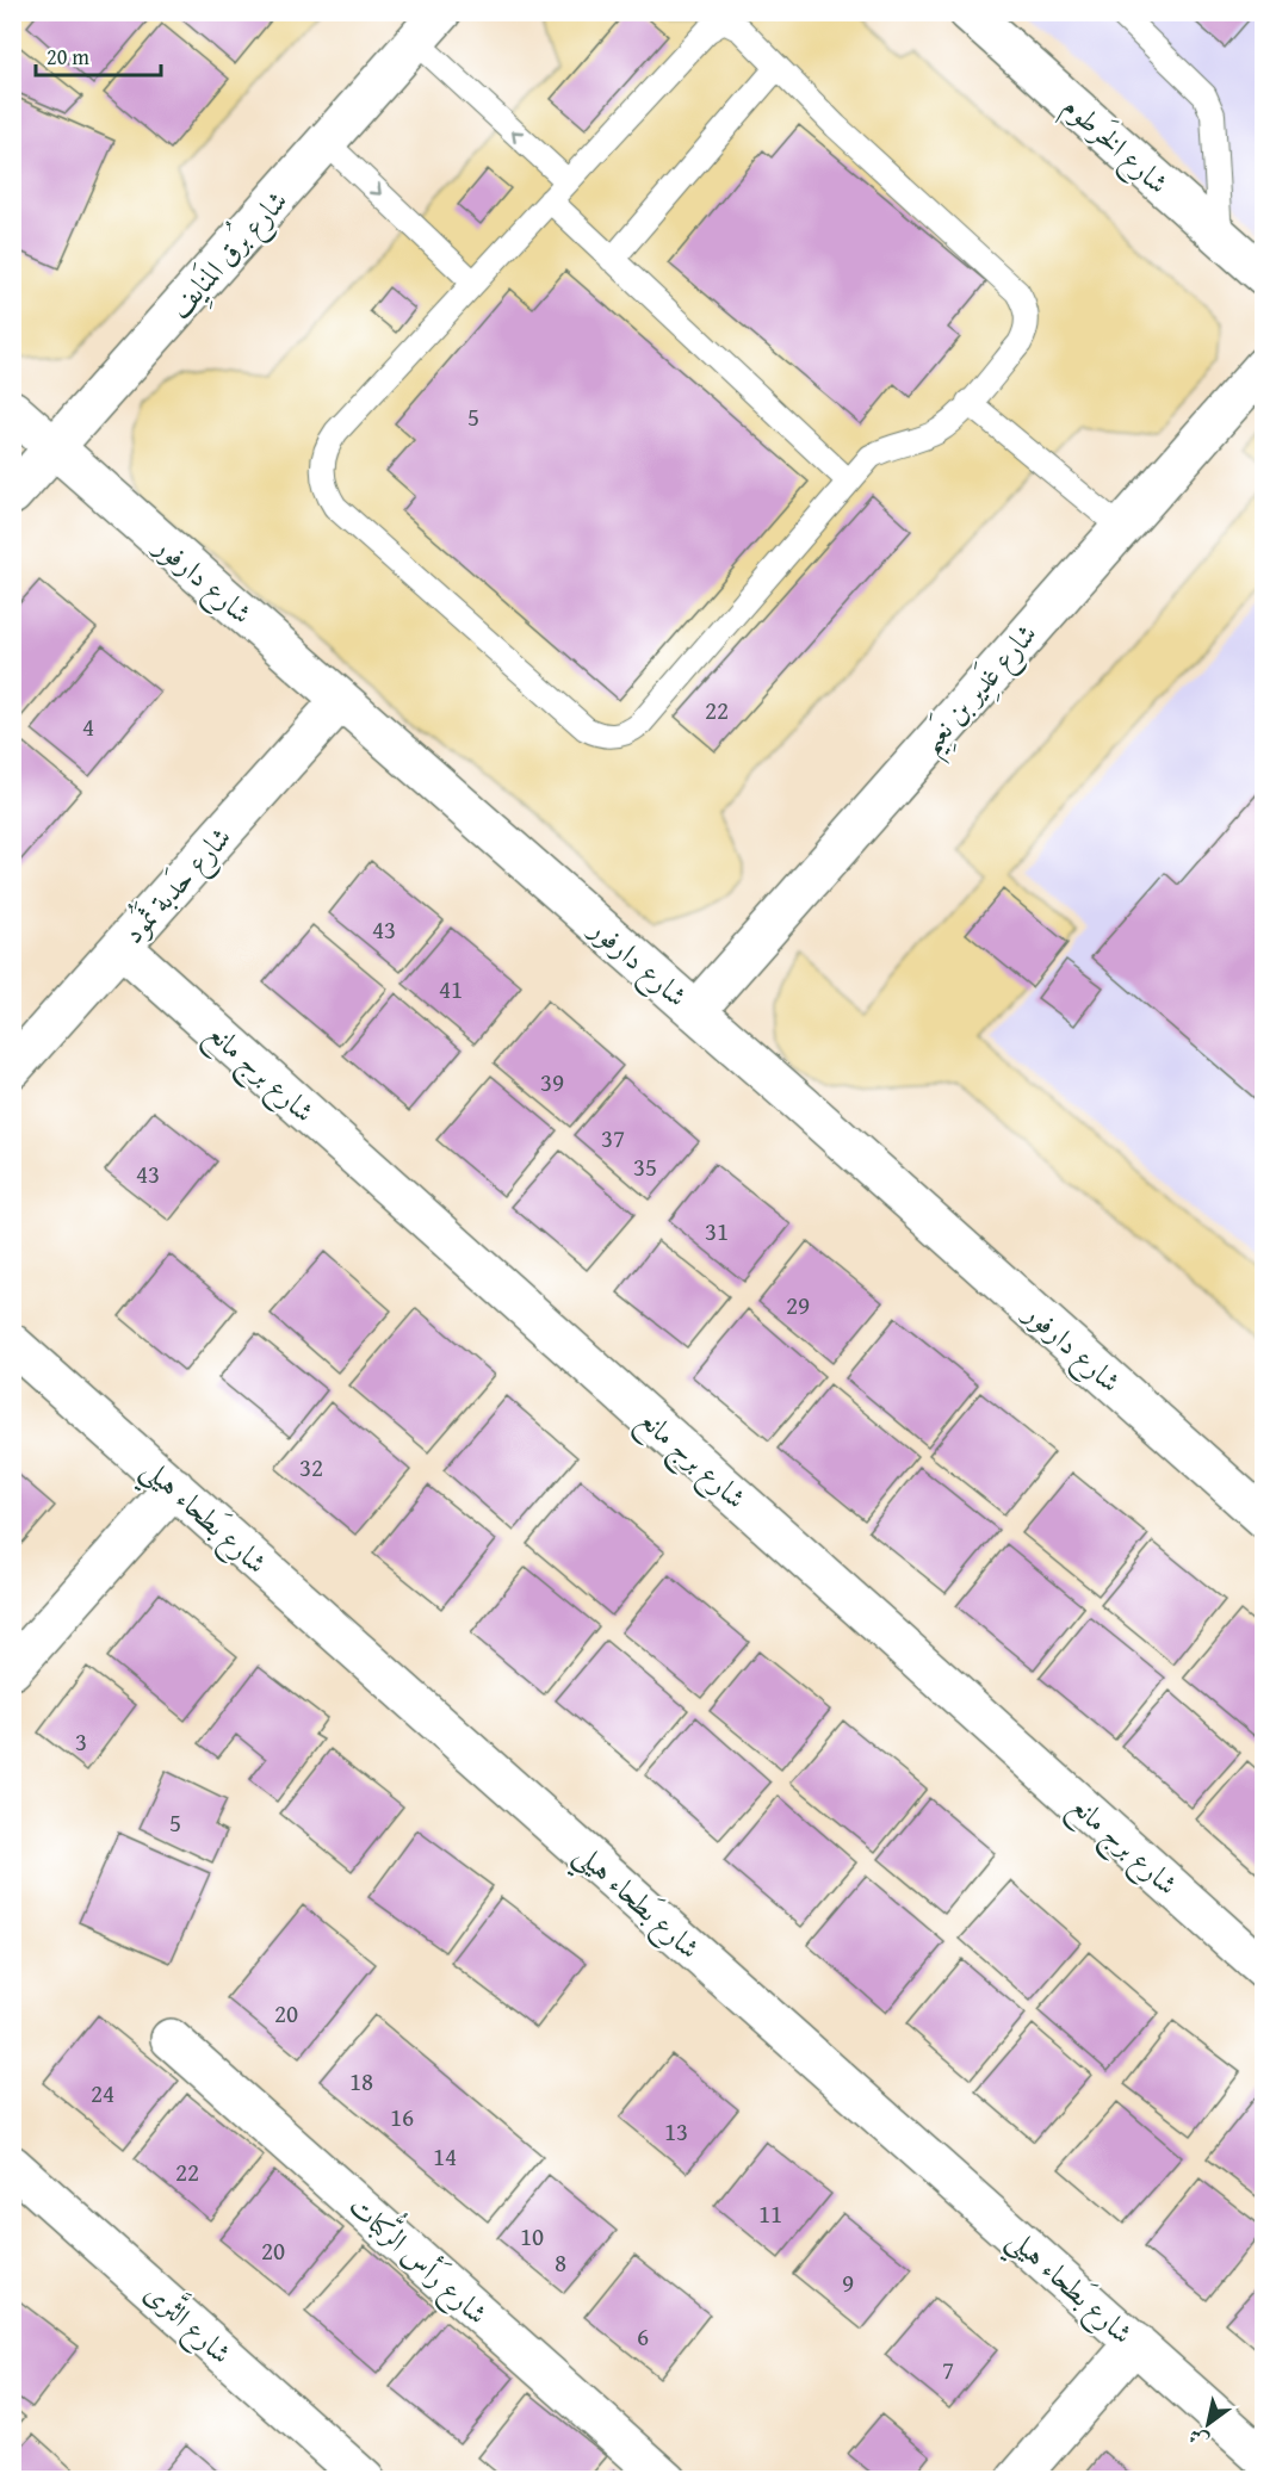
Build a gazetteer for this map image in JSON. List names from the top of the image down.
{
  "streets": {
    "street": [
      "شارع الخَرطوم",
      "شارع بُرق المَنايِف",
      "شارع دارفور",
      "شارع غَدِير بن نَعِيم",
      "شارع حَدبة ثَمُود",
      "شارع برج مانع",
      "شارع بَطحاء هيلي",
      "شارع رَأس الرُّكبات",
      "شارع الثَّرى"
    ]
  },
  "crossings": [
    ["شارع بُرق المَنايِف", "شارع دارفور"],
    ["شارع دارفور", "شارع غَدِير بن نَعِيم"],
    ["شارع دارفور", "شارع حَدبة ثَمُود"],
    ["شارع حَدبة ثَمُود", "شارع برج مانع"]
  ],
  "house_numbers": [
    "5",
    "22",
    "4",
    "43",
    "41",
    "39",
    "37",
    "35",
    "43",
    "31",
    "29",
    "32",
    "3",
    "5",
    "20",
    "18",
    "24",
    "16",
    "13",
    "14",
    "22",
    "11",
    "10",
    "20",
    "8",
    "9",
    "6",
    "7"
  ],
  "scale_bar": "20 m",
  "north": "bottom left"
}
